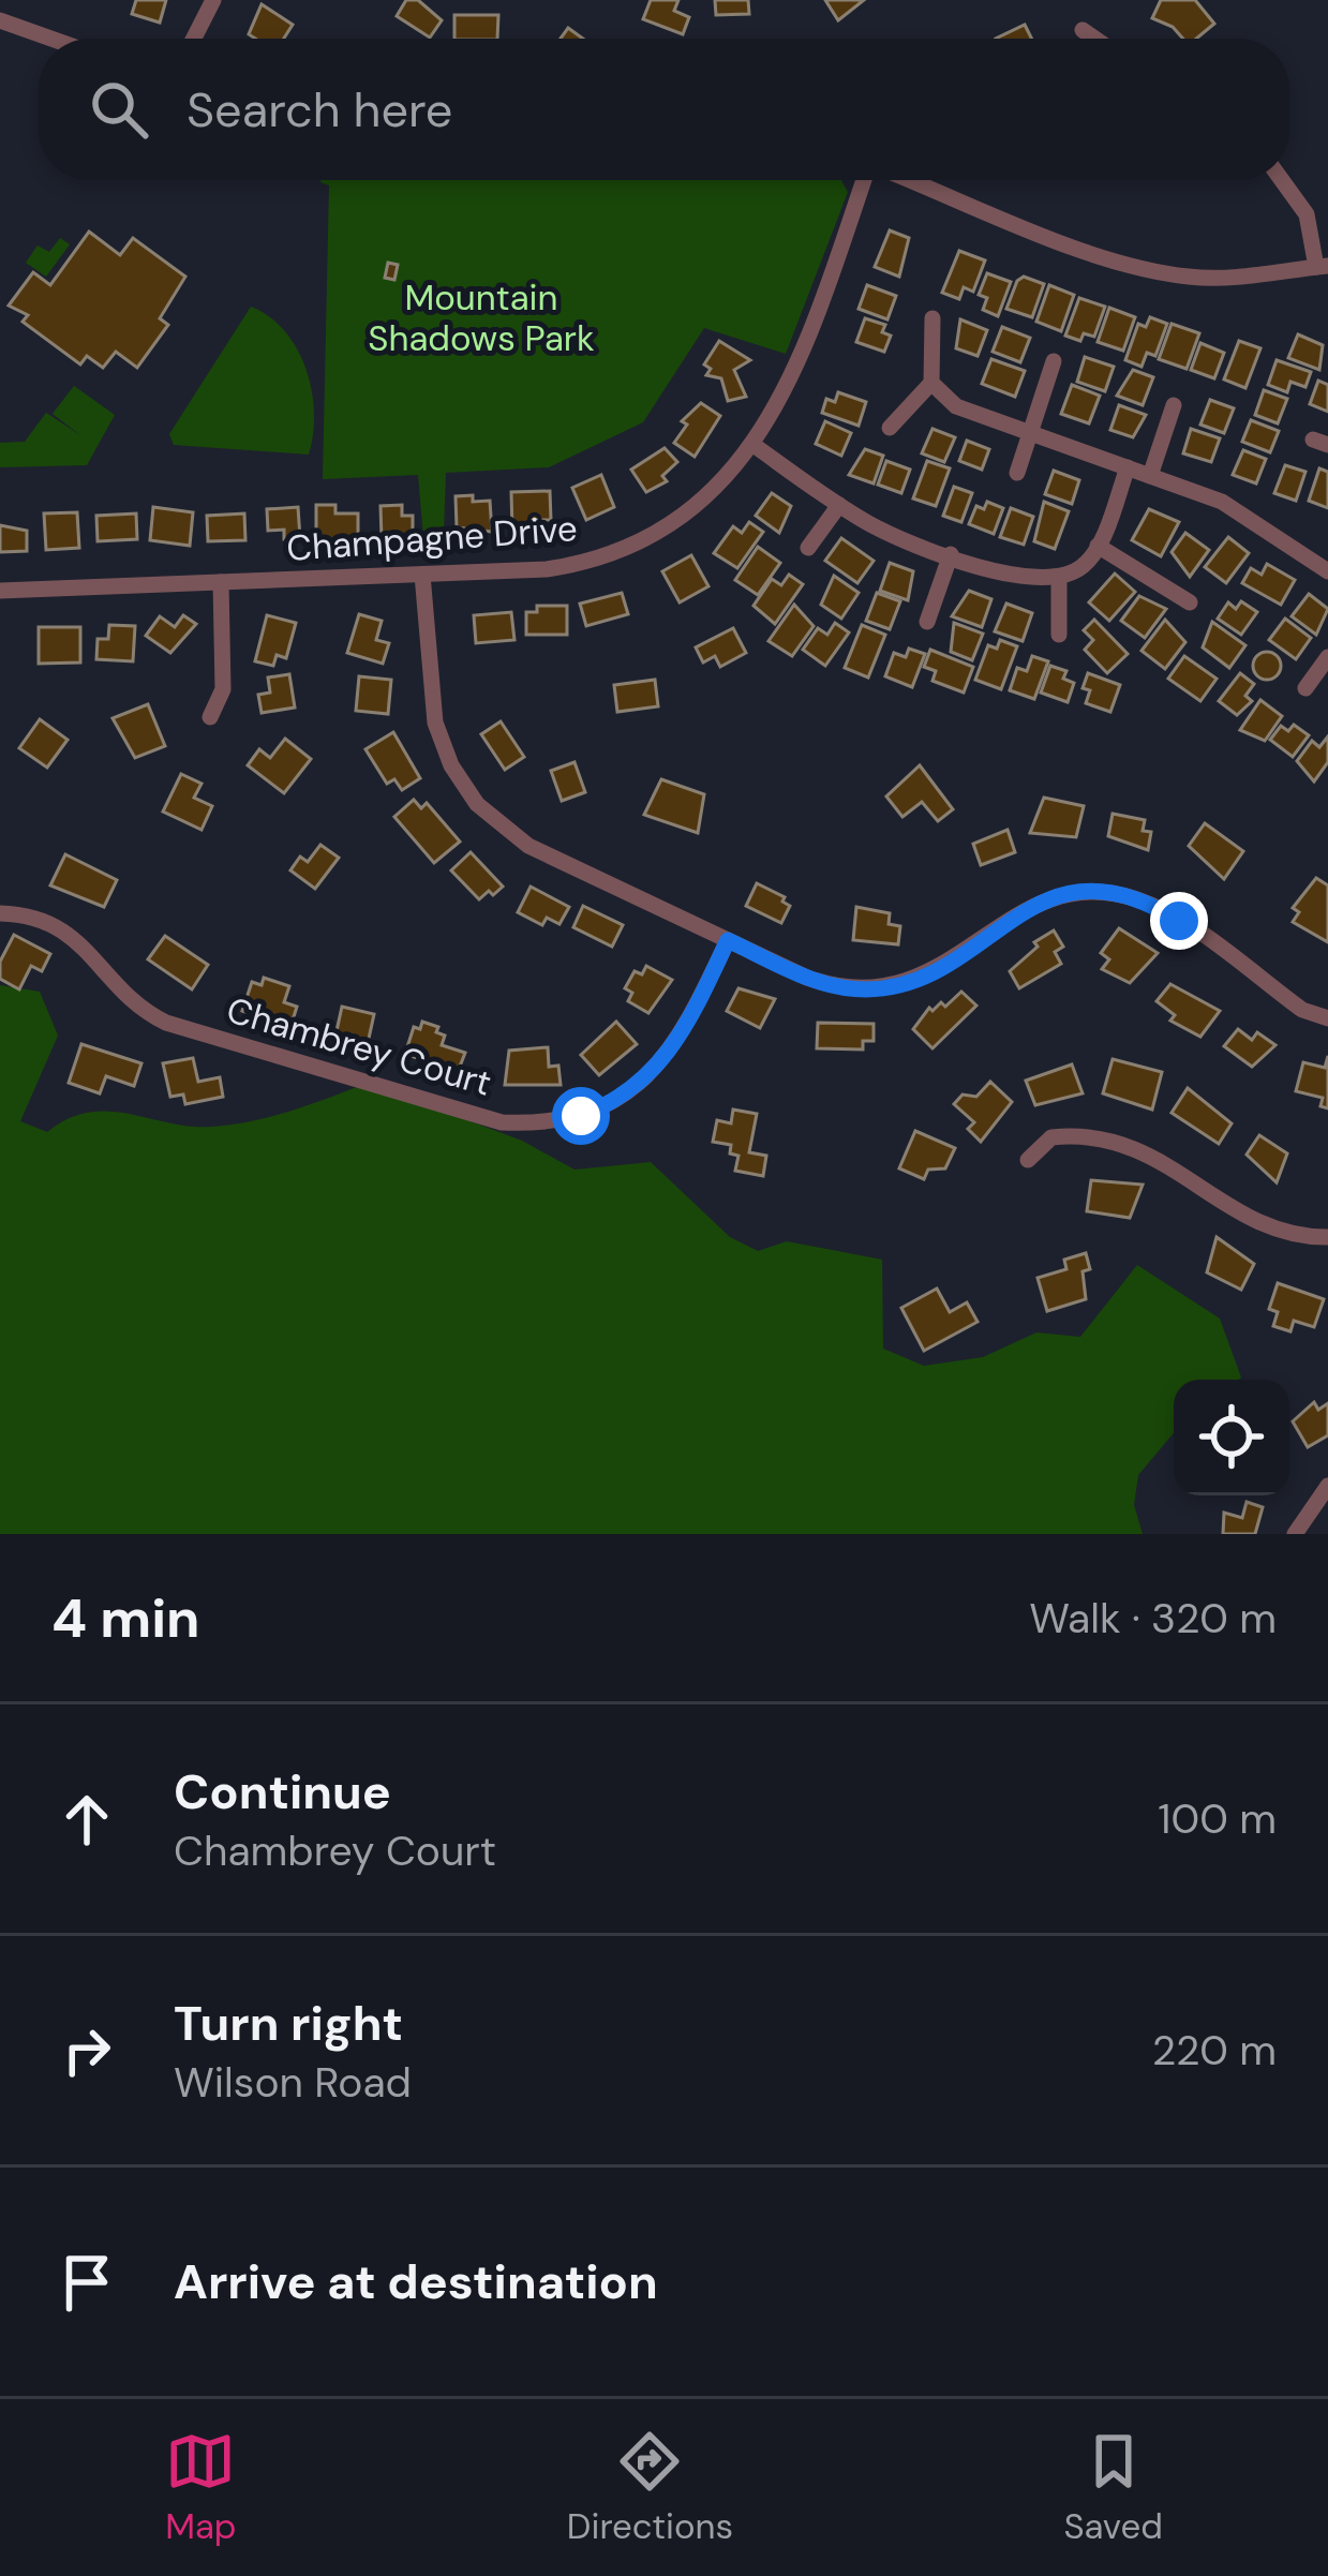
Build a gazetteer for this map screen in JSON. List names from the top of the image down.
{
  "streets": {
    "street": ["Champagne Drive", "Chambrey Court"]
  },
  "parks": ["Mountain Shadows Park"],
  "page": {
    "search": "Search here",
    "heading": ["4 min", "Walk · 320 m"],
    "list": [
      ["Continue", "Chambrey Court", "100 m"],
      ["Turn right", "Wilson Road", "220 m"],
      "Arrive at destination"
    ],
    "nav": ["Map", "Directions", "Saved"]
  }
}
